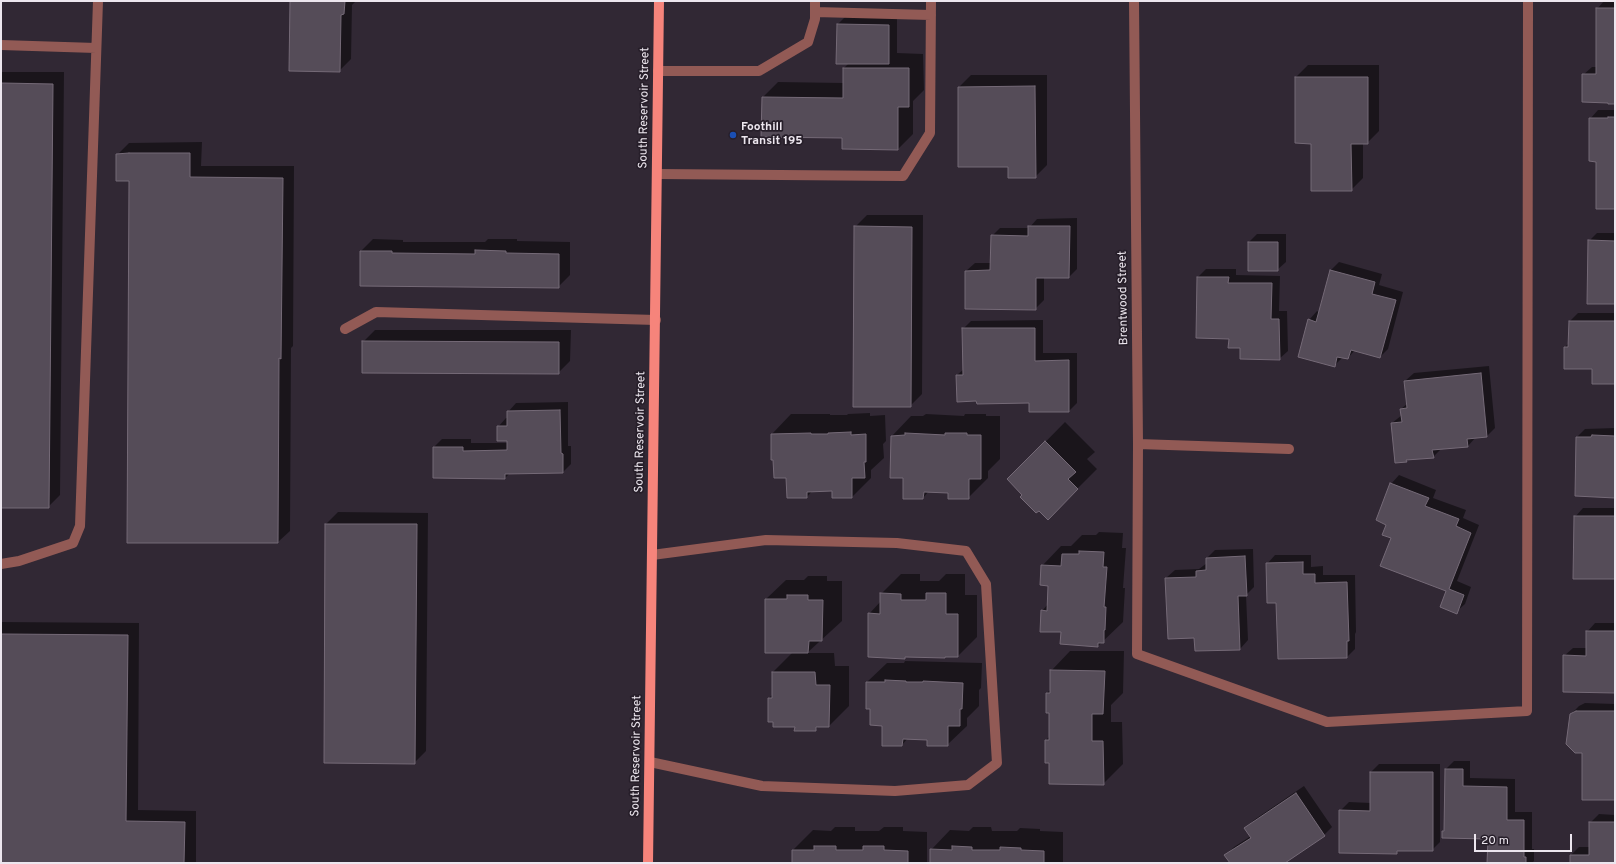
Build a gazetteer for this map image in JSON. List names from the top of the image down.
{
  "streets": {
    "main road": ["South Reservoir Street"],
    "street": ["Brentwood Street"]
  },
  "places": ["Foothill Transit 195"],
  "scale_bar": "20 m"
}
